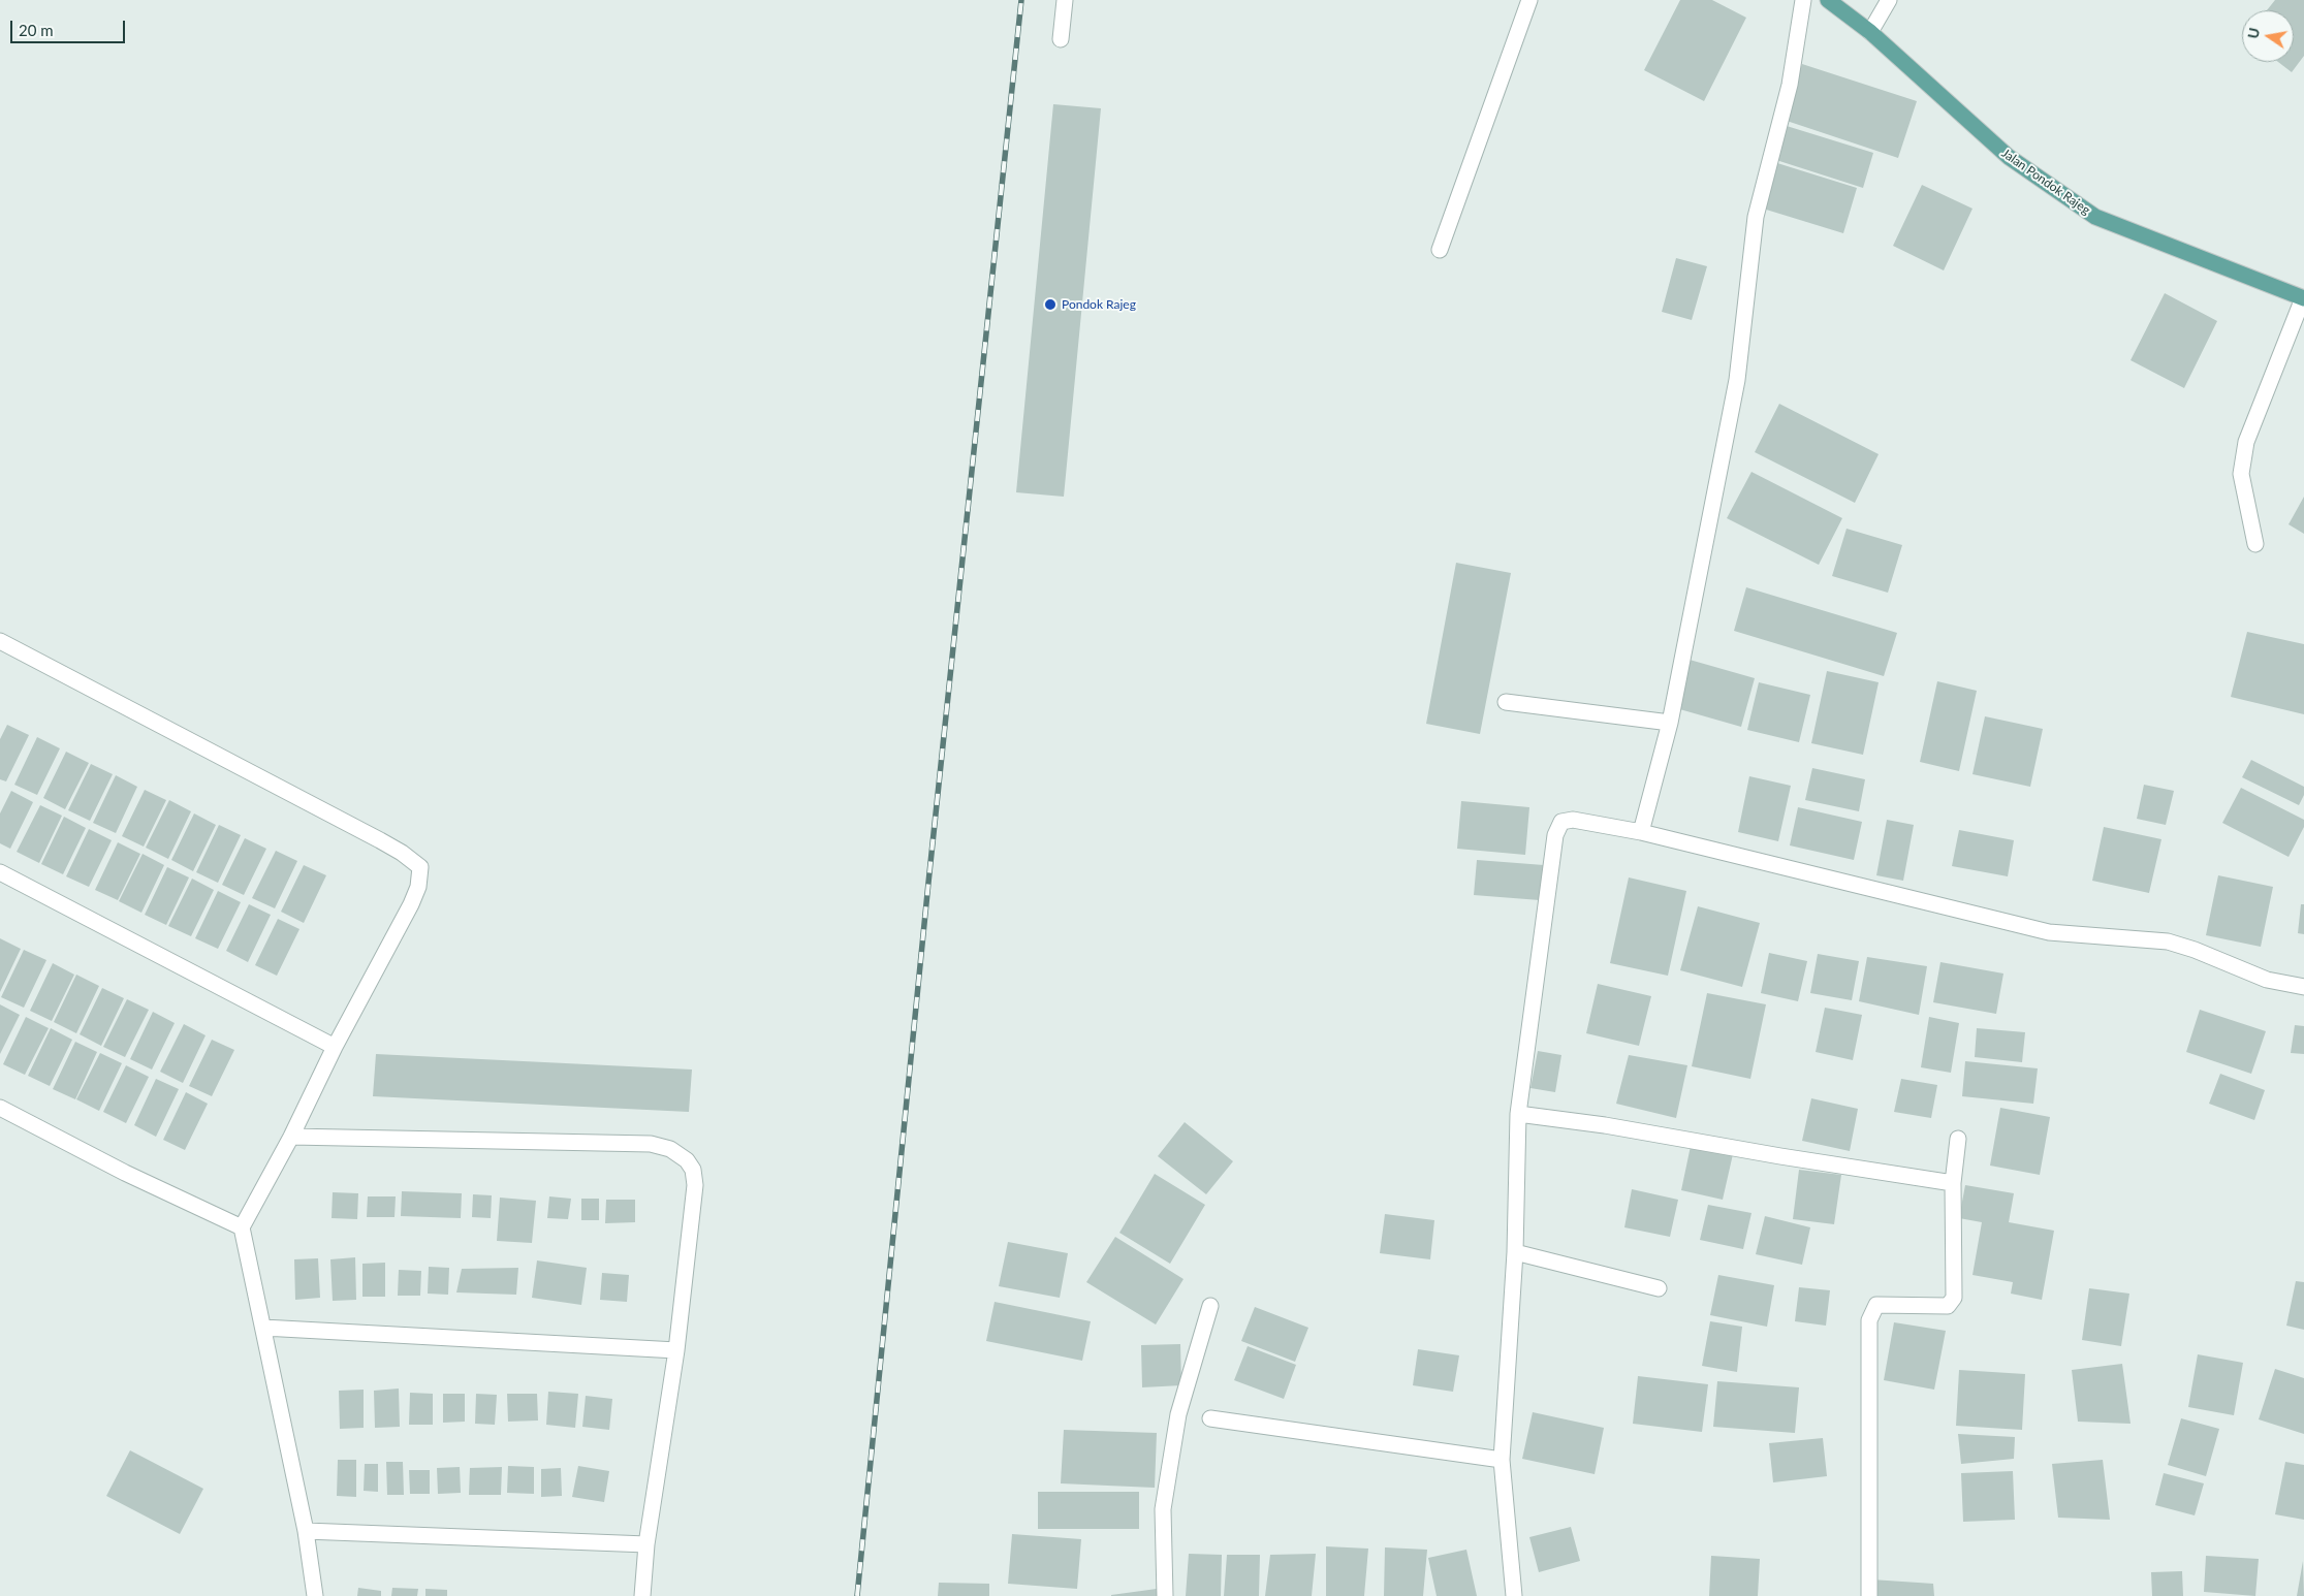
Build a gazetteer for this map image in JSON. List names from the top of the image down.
{
  "streets": {
    "main road": ["Jalan Pondok Rajeg"]
  },
  "places": ["Pondok Rajeg"],
  "scale_bar": "20 m",
  "north": "left"
}
